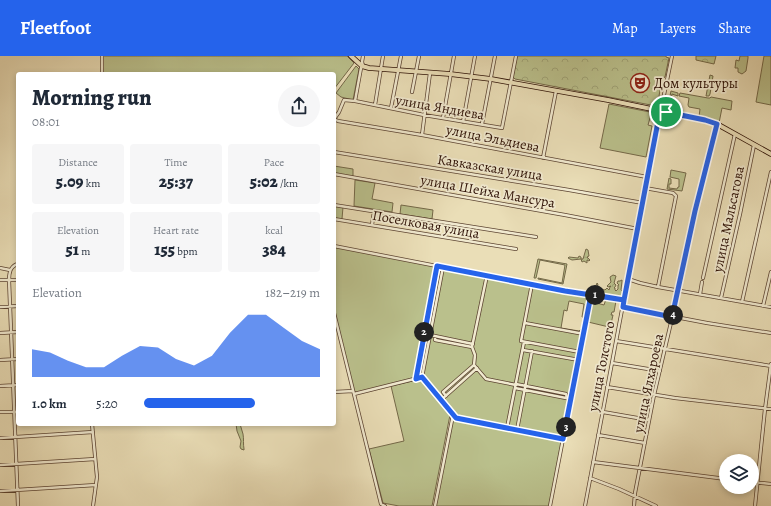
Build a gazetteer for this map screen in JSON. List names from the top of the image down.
{
  "streets": {
    "street": [
      "улица Яндиева",
      "улица Эльдиева",
      "Кавказская улица",
      "улица Шейха Мансура",
      "улица Мальсагова",
      "Поселковая улица",
      "улица Толстого",
      "улица Ялхароева"
    ]
  },
  "crossings": [
    ["улица Эльдиева", "улица Толстого"],
    ["Кавказская улица", "улица Толстого"],
    ["улица Шейха Мансура", "улица Толстого"]
  ],
  "places": {
    "theatre": ["Дом культуры"]
  },
  "page": {
    "header": "Fleetfoot",
    "nav": ["Map", "Layers", "Share"],
    "heading": ["Morning run", "08:01"],
    "stats": [
      ["Distance", "5.09 km"],
      ["Time", "25:37"],
      ["Pace", "5:02 /km"],
      ["Elevation", "51 m"],
      ["Heart rate", "155 bpm"],
      ["kcal", "384"]
    ],
    "chart": ["Elevation", "182–219 m"],
    "pins": [
      "1",
      "4",
      "2",
      "3"
    ],
    "list": [
      {
        "name": "1.0 km",
        "note": "5:20"
      }
    ]
  }
}
